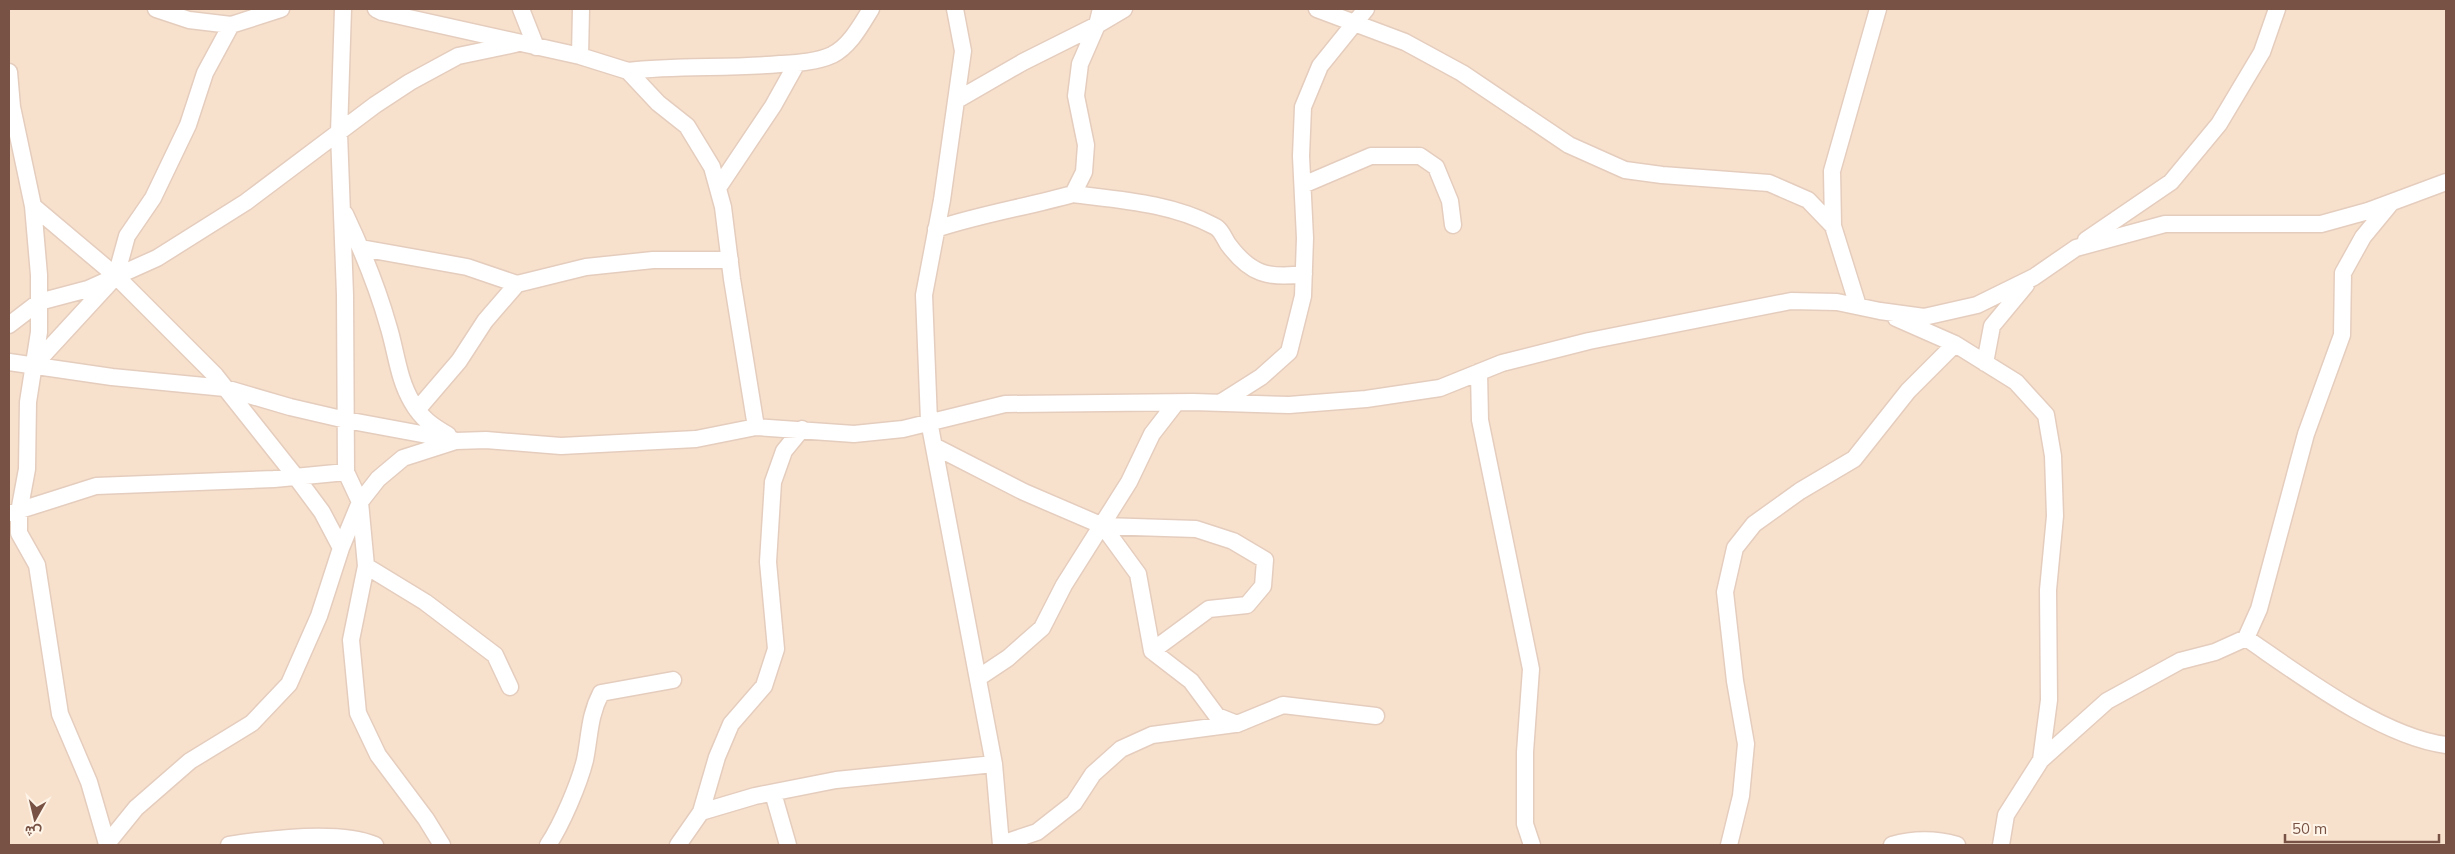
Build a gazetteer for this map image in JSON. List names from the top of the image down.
{
  "scale_bar": "50 m",
  "north": "bottom"
}
